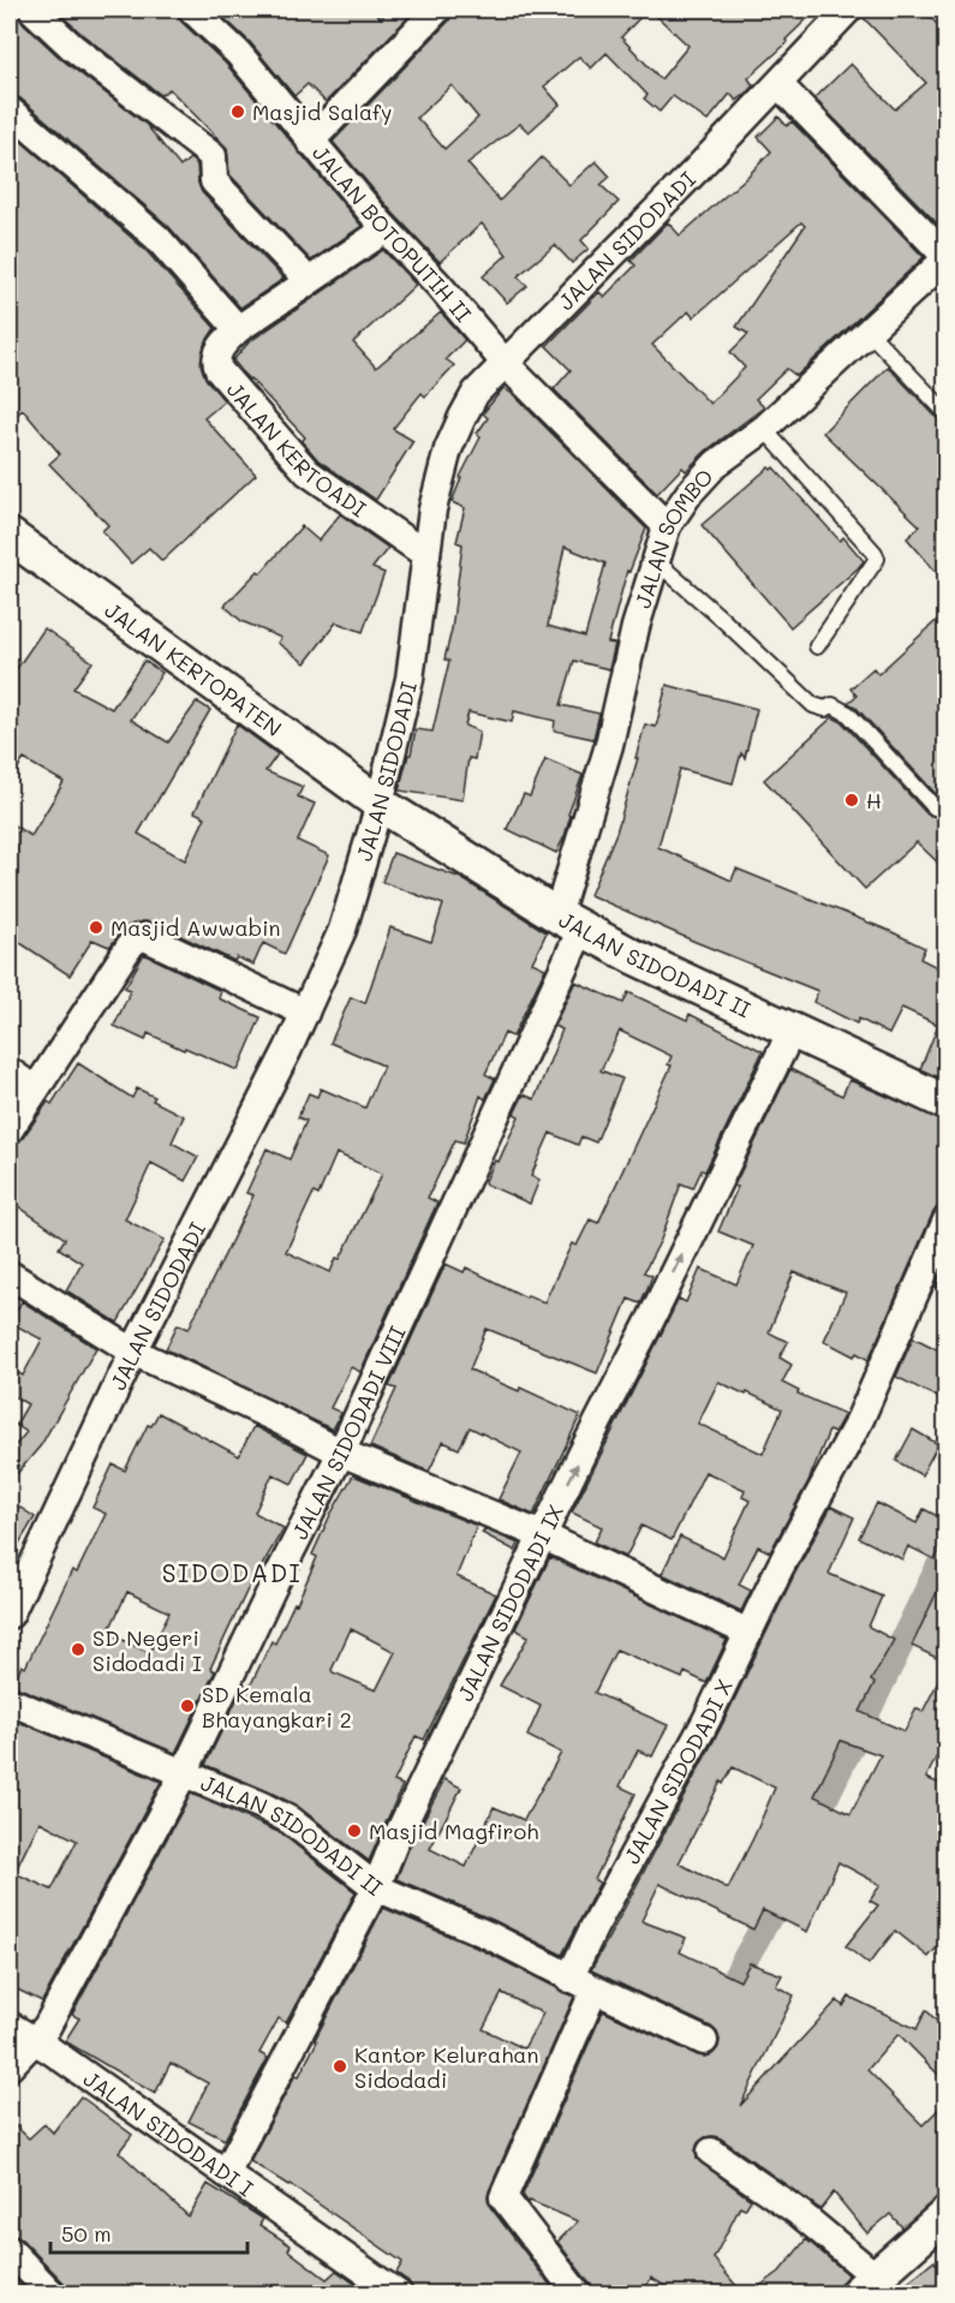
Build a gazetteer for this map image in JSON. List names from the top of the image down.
{
  "streets": {
    "street": [
      "JALAN BOTOPUTIH II",
      "JALAN SIDODADI",
      "JALAN KERTOADI",
      "JALAN SOMBO",
      "JALAN KERTOPATEN",
      "JALAN SIDODADI II",
      "JALAN SIDODADI VIII",
      "JALAN SIDODADI IX",
      "JALAN SIDODADI X",
      "JALAN SIDODADI I"
    ]
  },
  "crossings": [
    ["JALAN BOTOPUTIH II", "JALAN SIDODADI"],
    ["JALAN BOTOPUTIH II", "JALAN KERTOADI"],
    ["JALAN BOTOPUTIH II", "JALAN SOMBO"],
    ["JALAN SIDODADI", "JALAN KERTOADI"],
    ["JALAN SIDODADI", "JALAN KERTOPATEN"],
    ["JALAN SIDODADI", "JALAN SIDODADI II"],
    ["JALAN SOMBO", "JALAN SIDODADI II"],
    ["JALAN SOMBO", "JALAN SIDODADI VIII"],
    ["JALAN KERTOPATEN", "JALAN SIDODADI II"],
    ["JALAN SIDODADI II", "JALAN SIDODADI VIII"],
    ["JALAN SIDODADI II", "JALAN SIDODADI IX"],
    ["JALAN SIDODADI II", "JALAN SIDODADI X"],
    ["JALAN SIDODADI VIII", "JALAN SIDODADI I"],
    ["JALAN SIDODADI IX", "JALAN SIDODADI I"]
  ],
  "one_way": ["JALAN SIDODADI IX"],
  "districts": ["SIDODADI"],
  "places": [
    "Masjid Salafy",
    "H",
    "Masjid Awwabin",
    "SD Negeri Sidodadi I",
    "SD Kemala Bhayangkari 2",
    "Masjid Magfiroh",
    "Kantor Kelurahan Sidodadi"
  ],
  "scale_bar": "50 m"
}
